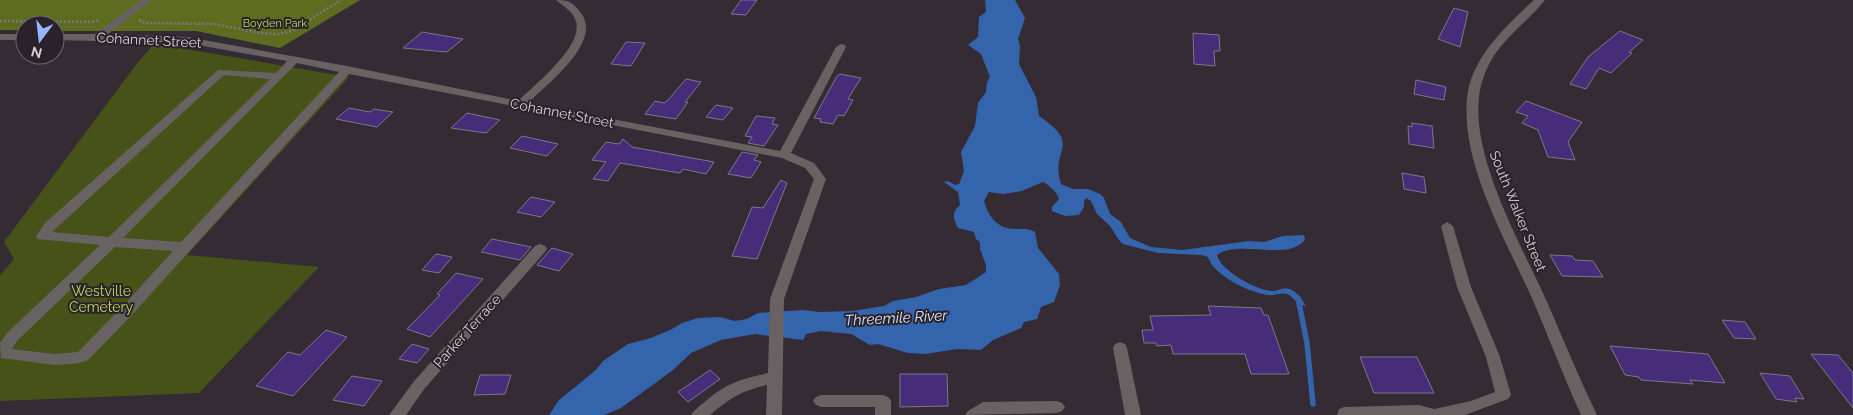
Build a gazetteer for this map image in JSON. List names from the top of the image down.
{
  "streets": {
    "street": ["Cohannet Street", "South Walker Street", "Parker Terrace"]
  },
  "water": ["Threemile River"],
  "parks": ["Boyden Park", "Westville Cemetery"],
  "north": "bottom"
}
